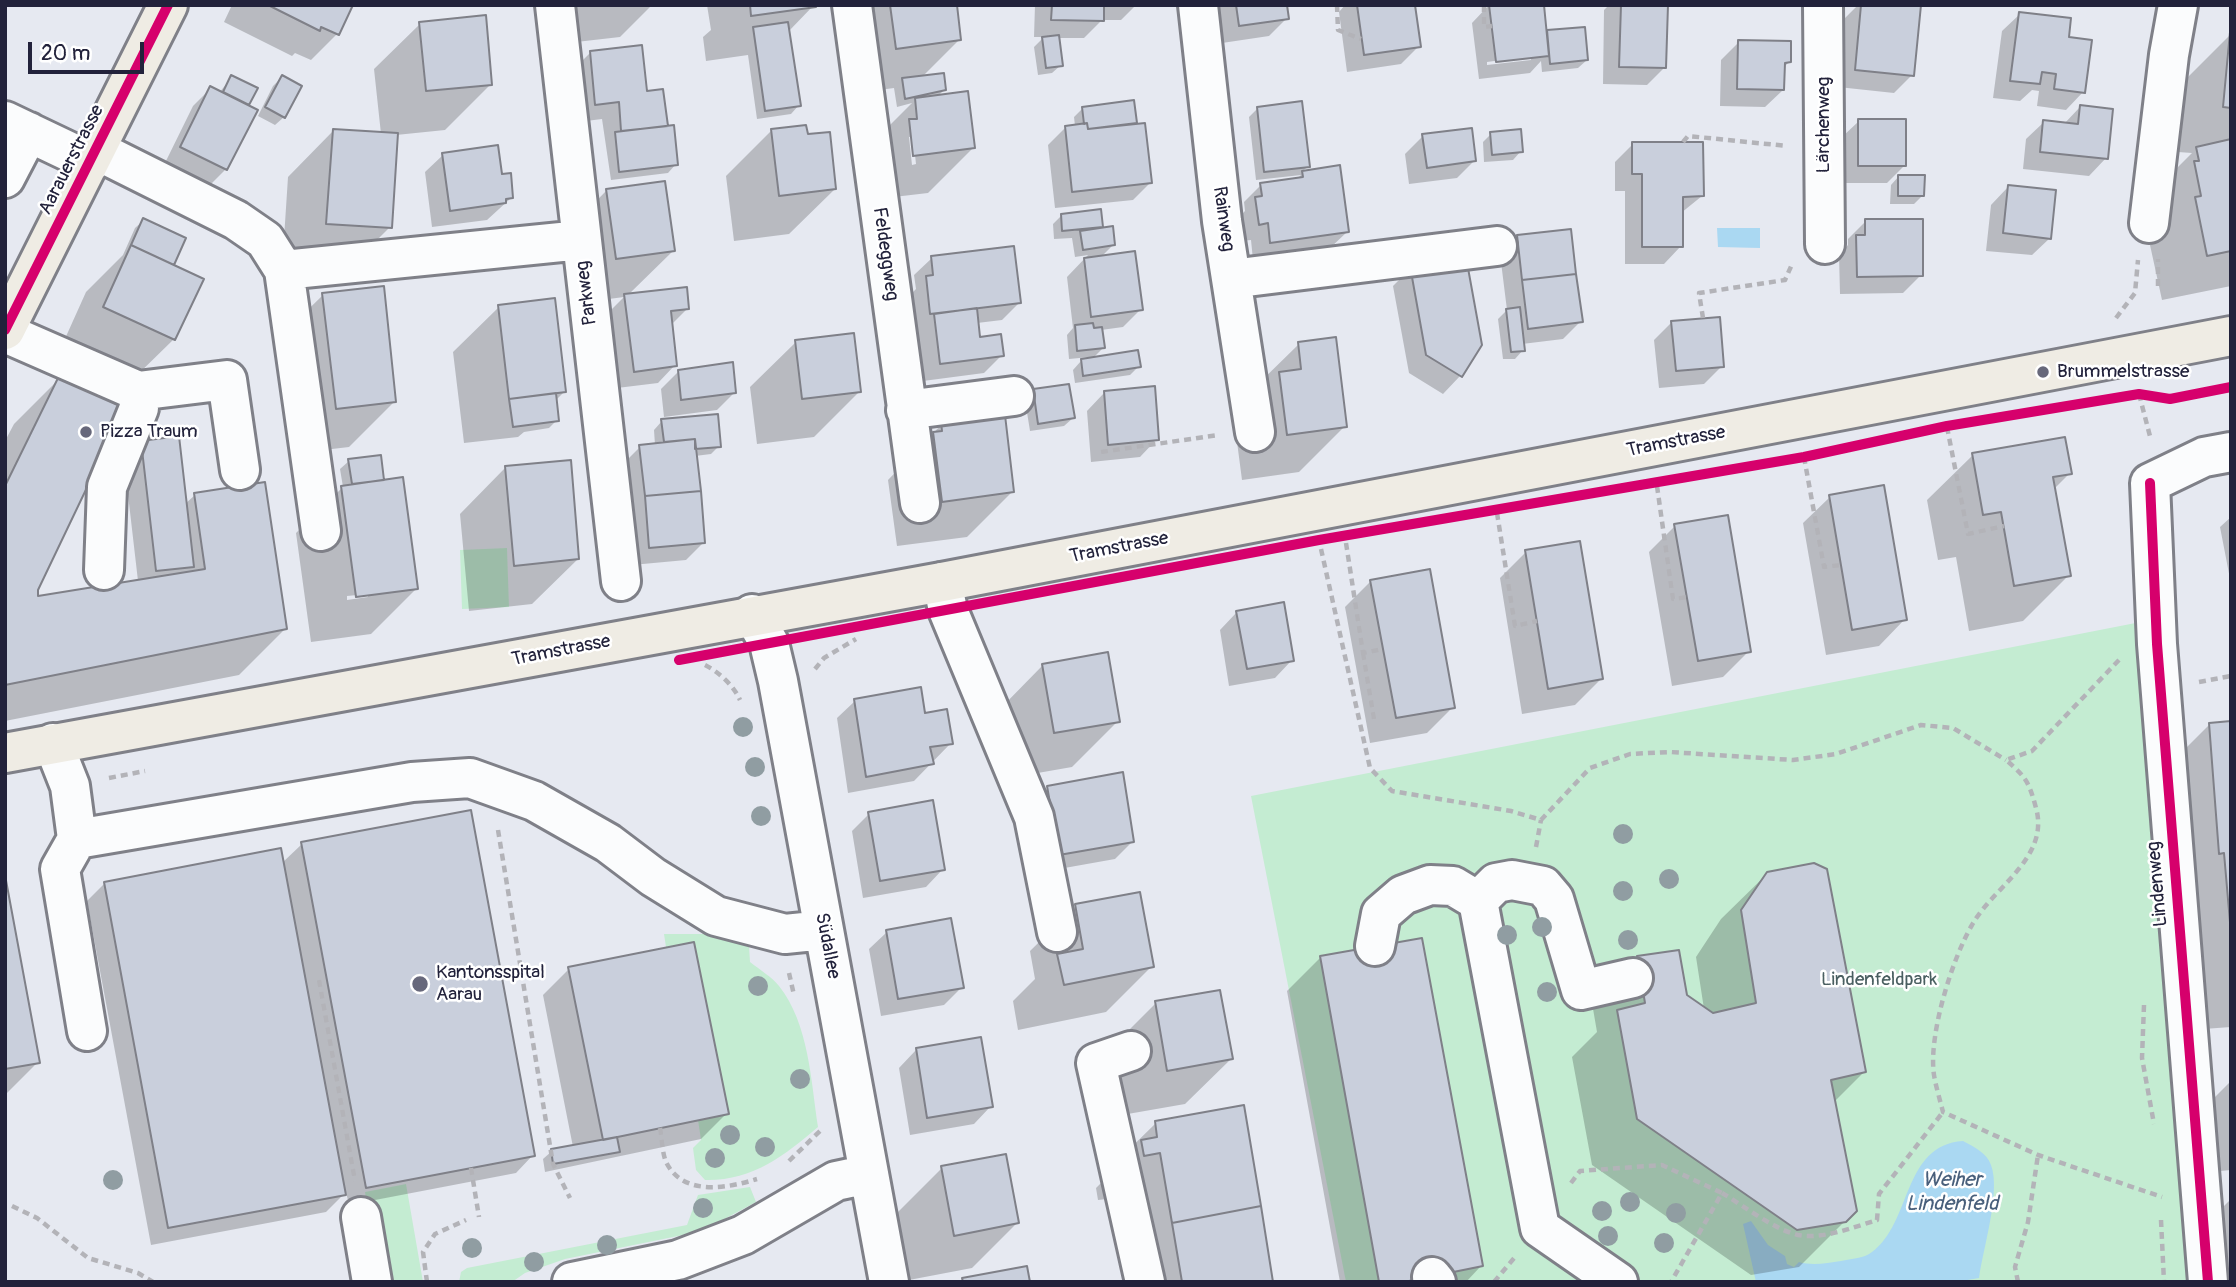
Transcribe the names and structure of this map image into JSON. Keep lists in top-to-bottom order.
{
  "streets": {
    "main road": ["Aarauerstrasse", "Tramstrasse"],
    "street": [
      "Lärchenweg",
      "Rainweg",
      "Feldeggweg",
      "Parkweg",
      "Lindenweg",
      "Südallee"
    ]
  },
  "crossings": [
    ["Tramstrasse", "Südallee"]
  ],
  "water": ["Weiher Lindenfeld"],
  "parks": ["Lindenfeldpark"],
  "places": ["Brummelstrasse", "Pizza Traum", "Kantonsspital Aarau"],
  "scale_bar": "20 m"
}
